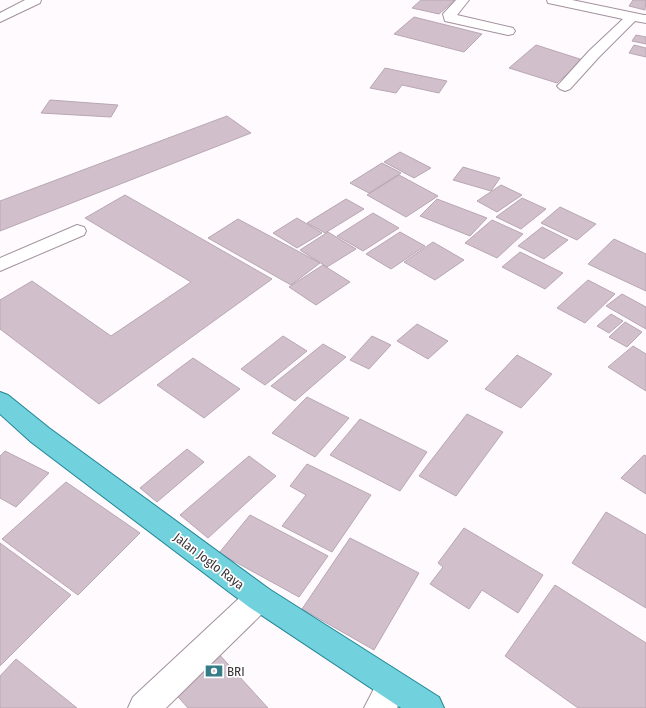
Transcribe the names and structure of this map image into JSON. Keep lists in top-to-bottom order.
{
  "streets": {
    "main road": ["Jalan Joglo Raya"]
  },
  "places": {
    "bank": ["BRI"]
  }
}
